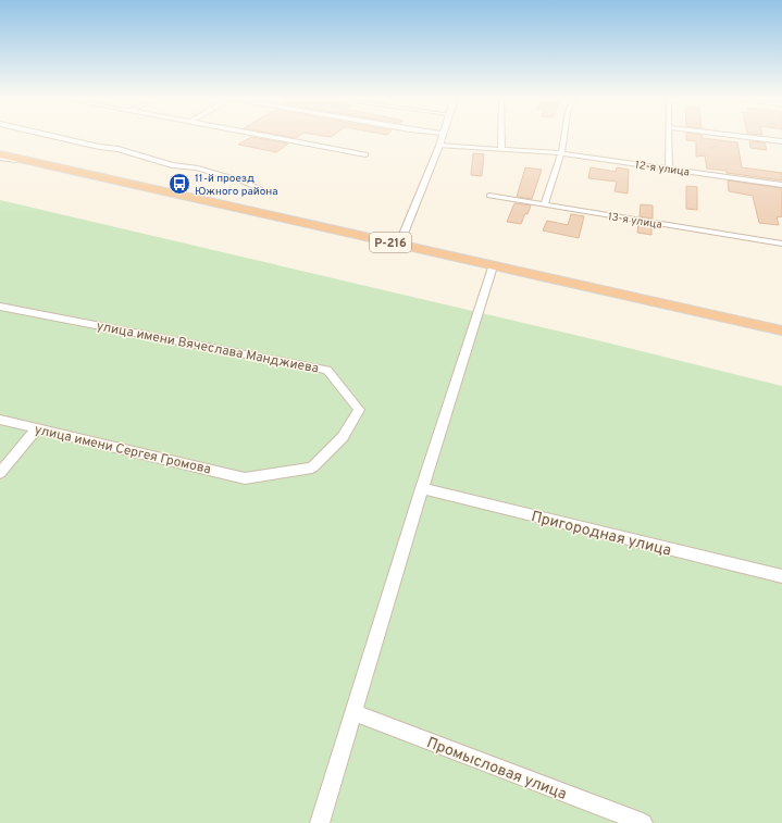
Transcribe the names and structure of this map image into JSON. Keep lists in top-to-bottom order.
{
  "streets": {
    "highway": ["Р-216"],
    "street": [
      "12-я улица",
      "13-я улица",
      "улица имени Вячеслава Манджиева",
      "улица имени Сергея Громова",
      "Пригородная улица",
      "Промысловая улица"
    ]
  },
  "crossings": [
    ["улица имени Вячеслава Манджиева", "улица имени Сергея Громова"]
  ],
  "places": {
    "bus stop": ["11-й проезд Южного района"]
  }
}
